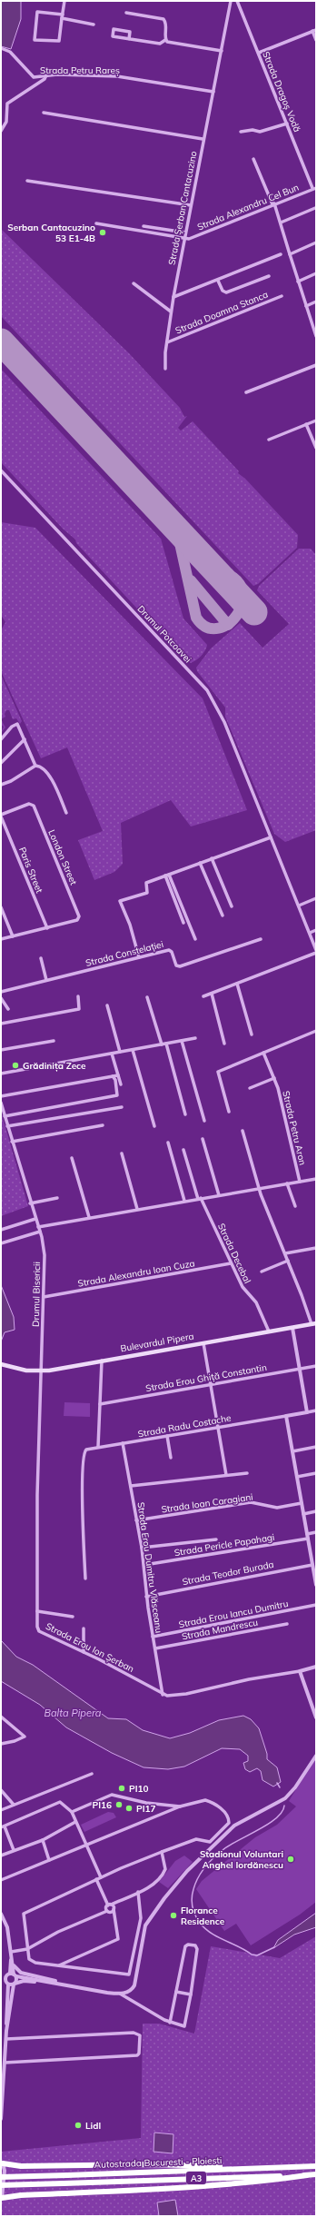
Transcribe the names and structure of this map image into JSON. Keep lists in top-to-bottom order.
{
  "streets": {
    "highway": ["Autostrada Bucuresti - Ploiesti", "A3"],
    "main road": ["Bulevardul Pipera"],
    "street": [
      "Strada Petru Rareș",
      "Strada Dragoș Vodă",
      "Strada Alexandru Cel Bun",
      "Strada Șerban Cantacuzino",
      "Strada Doamna Stanca",
      "Drumul Potcoavei",
      "London Street",
      "Paris Street",
      "Strada Constelației",
      "Strada Petru Aron",
      "Strada Decebal",
      "Strada Alexandru Ioan Cuza",
      "Drumul Bisericii",
      "Strada Erou Ghiță Constantin",
      "Strada Radu Costache",
      "Strada Ioan Caragiani",
      "Strada Pericle Papahagi",
      "Strada Erou Dumitru Vlăsceanu",
      "Strada Teodor Burada",
      "Strada Erou Iancu Dumitru",
      "Strada Mandrescu",
      "Strada Erou Ion Șerban"
    ]
  },
  "crossings": [
    ["Strada Petru Rareș", "Strada Șerban Cantacuzino"],
    ["Strada Dragoș Vodă", "Strada Alexandru Cel Bun"],
    ["Strada Alexandru Cel Bun", "Strada Șerban Cantacuzino"],
    ["Strada Șerban Cantacuzino", "Strada Doamna Stanca"],
    ["London Street", "Paris Street"],
    ["Strada Decebal", "Strada Alexandru Ioan Cuza"],
    ["Strada Decebal", "Bulevardul Pipera"],
    ["Strada Alexandru Ioan Cuza", "Drumul Bisericii"],
    ["Drumul Bisericii", "Bulevardul Pipera"],
    ["Drumul Bisericii", "Strada Erou Ion Șerban"],
    ["Bulevardul Pipera", "Strada Erou Ion Șerban"],
    ["Strada Radu Costache", "Strada Erou Dumitru Vlăsceanu"],
    ["Strada Ioan Caragiani", "Strada Erou Dumitru Vlăsceanu"],
    ["Strada Pericle Papahagi", "Strada Erou Dumitru Vlăsceanu"],
    ["Strada Erou Dumitru Vlăsceanu", "Strada Teodor Burada"],
    ["Strada Erou Dumitru Vlăsceanu", "Strada Erou Iancu Dumitru"],
    ["Strada Erou Dumitru Vlăsceanu", "Strada Mandrescu"],
    ["Strada Erou Dumitru Vlăsceanu", "Strada Erou Ion Șerban"]
  ],
  "water": ["Balta Pipera"],
  "places": [
    "Serban Cantacuzino 53 E1-4B",
    "Grădinița Zece",
    "PI10",
    "PI16",
    "PI17",
    "Stadionul Voluntari Anghel Iordănescu",
    "Florance Residence",
    "Lidl"
  ]
}
